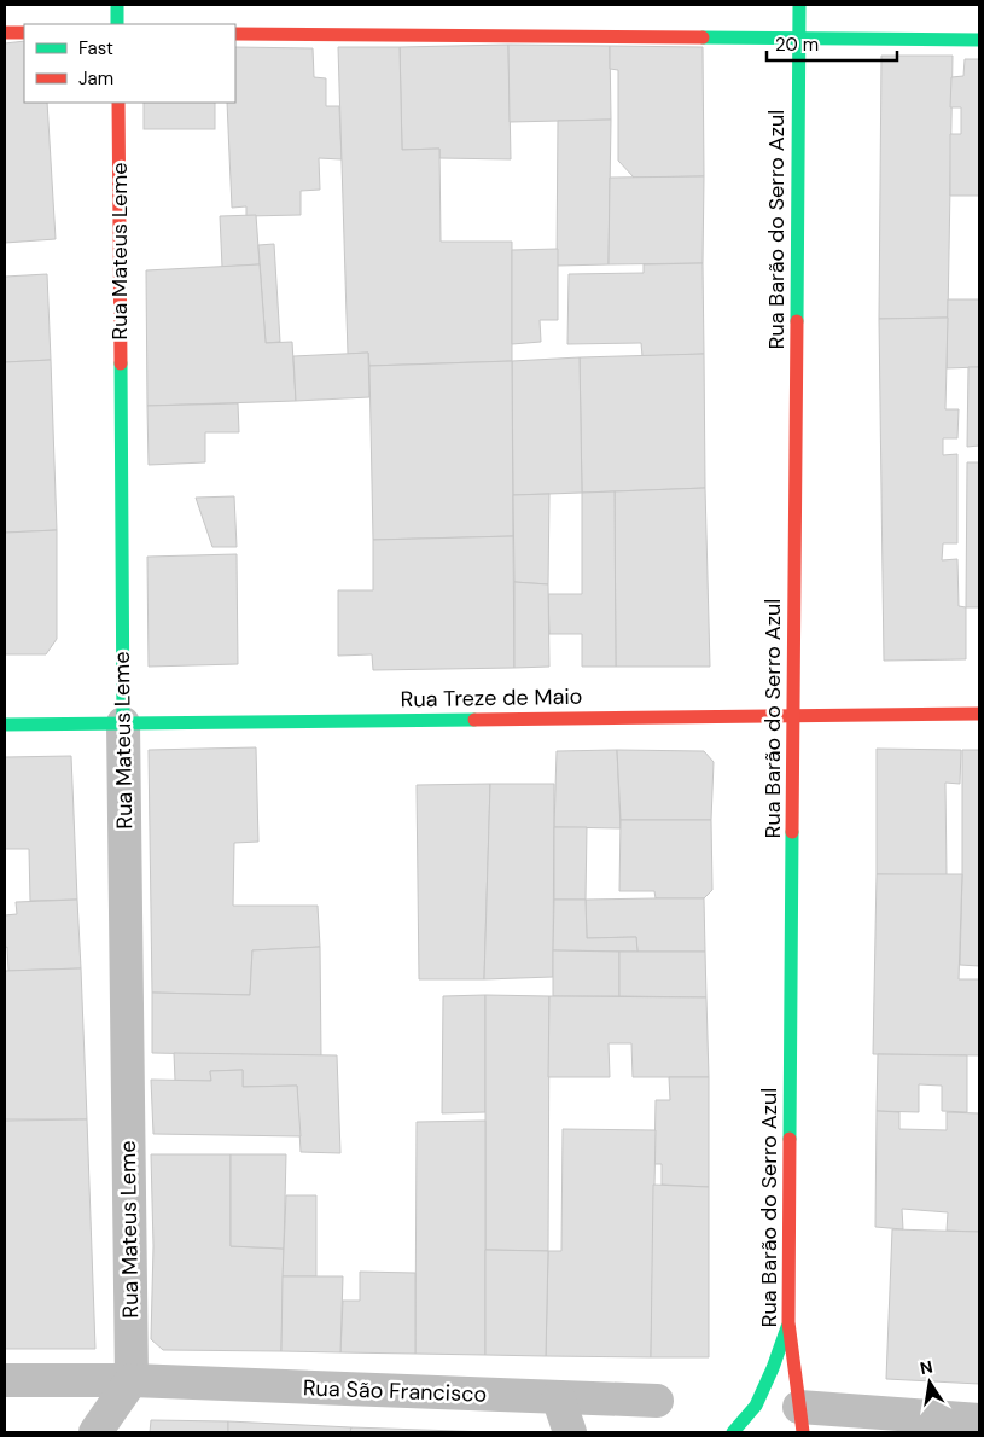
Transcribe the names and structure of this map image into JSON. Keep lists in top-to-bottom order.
{
  "streets": {
    "main road": ["Rua Barão do Serro Azul", "Rua Mateus Leme", "Rua Treze de Maio"],
    "street": ["Rua São Francisco"]
  },
  "crossings": [
    ["Rua Barão do Serro Azul", "Rua Treze de Maio"],
    ["Rua Mateus Leme", "Rua Treze de Maio"],
    ["Rua Mateus Leme", "Rua São Francisco"]
  ],
  "legend": ["Fast", "Jam"],
  "scale_bar": "20 m",
  "north": "top"
}
